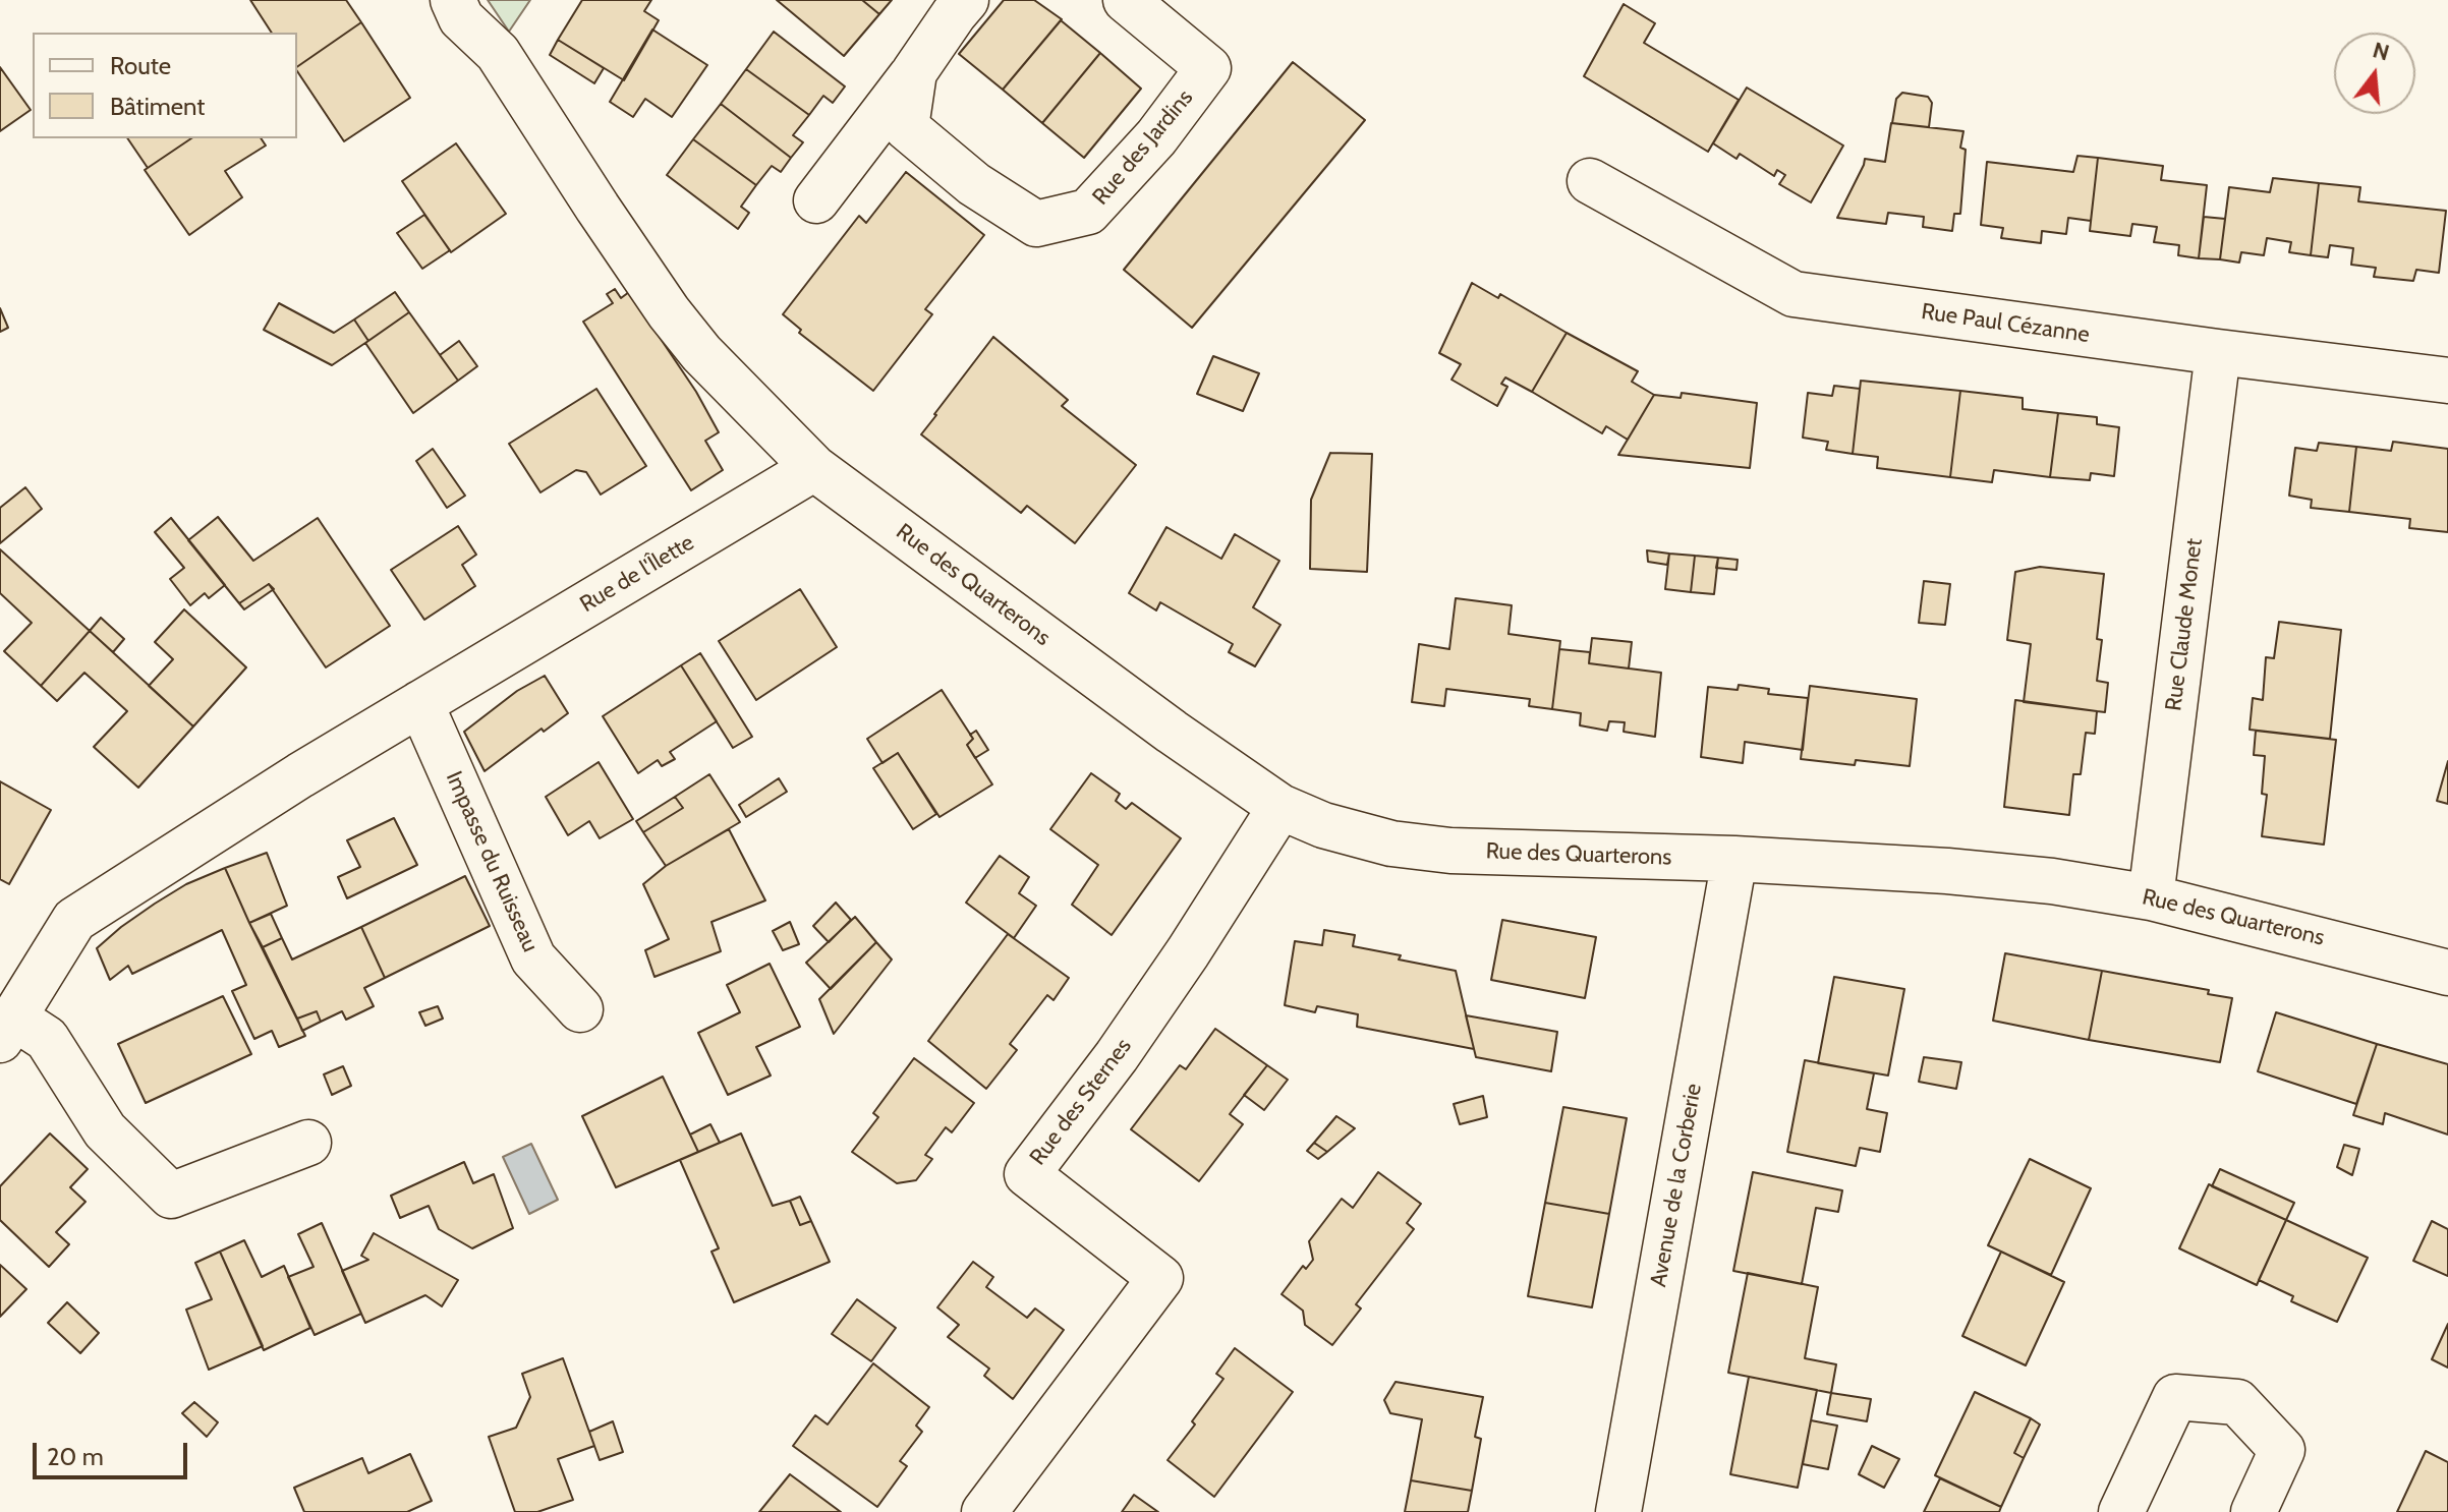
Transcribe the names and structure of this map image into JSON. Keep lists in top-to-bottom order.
{
  "streets": {
    "street": [
      "Rue des Jardins",
      "Rue Paul Cézanne",
      "Rue de l'Îlette",
      "Rue des Quarterons",
      "Rue Claude Monet",
      "Impasse du Ruisseau",
      "Rue des Sternes",
      "Avenue de la Corberie"
    ]
  },
  "crossings": [
    ["Rue Paul Cézanne", "Rue Claude Monet"],
    ["Rue de l'Îlette", "Rue des Quarterons"],
    ["Rue de l'Îlette", "Impasse du Ruisseau"],
    ["Rue des Quarterons", "Rue Claude Monet"],
    ["Rue des Quarterons", "Rue des Sternes"],
    ["Rue des Quarterons", "Avenue de la Corberie"]
  ],
  "legend": ["Route", "Bâtiment"],
  "scale_bar": "20 m",
  "north": "top"
}
